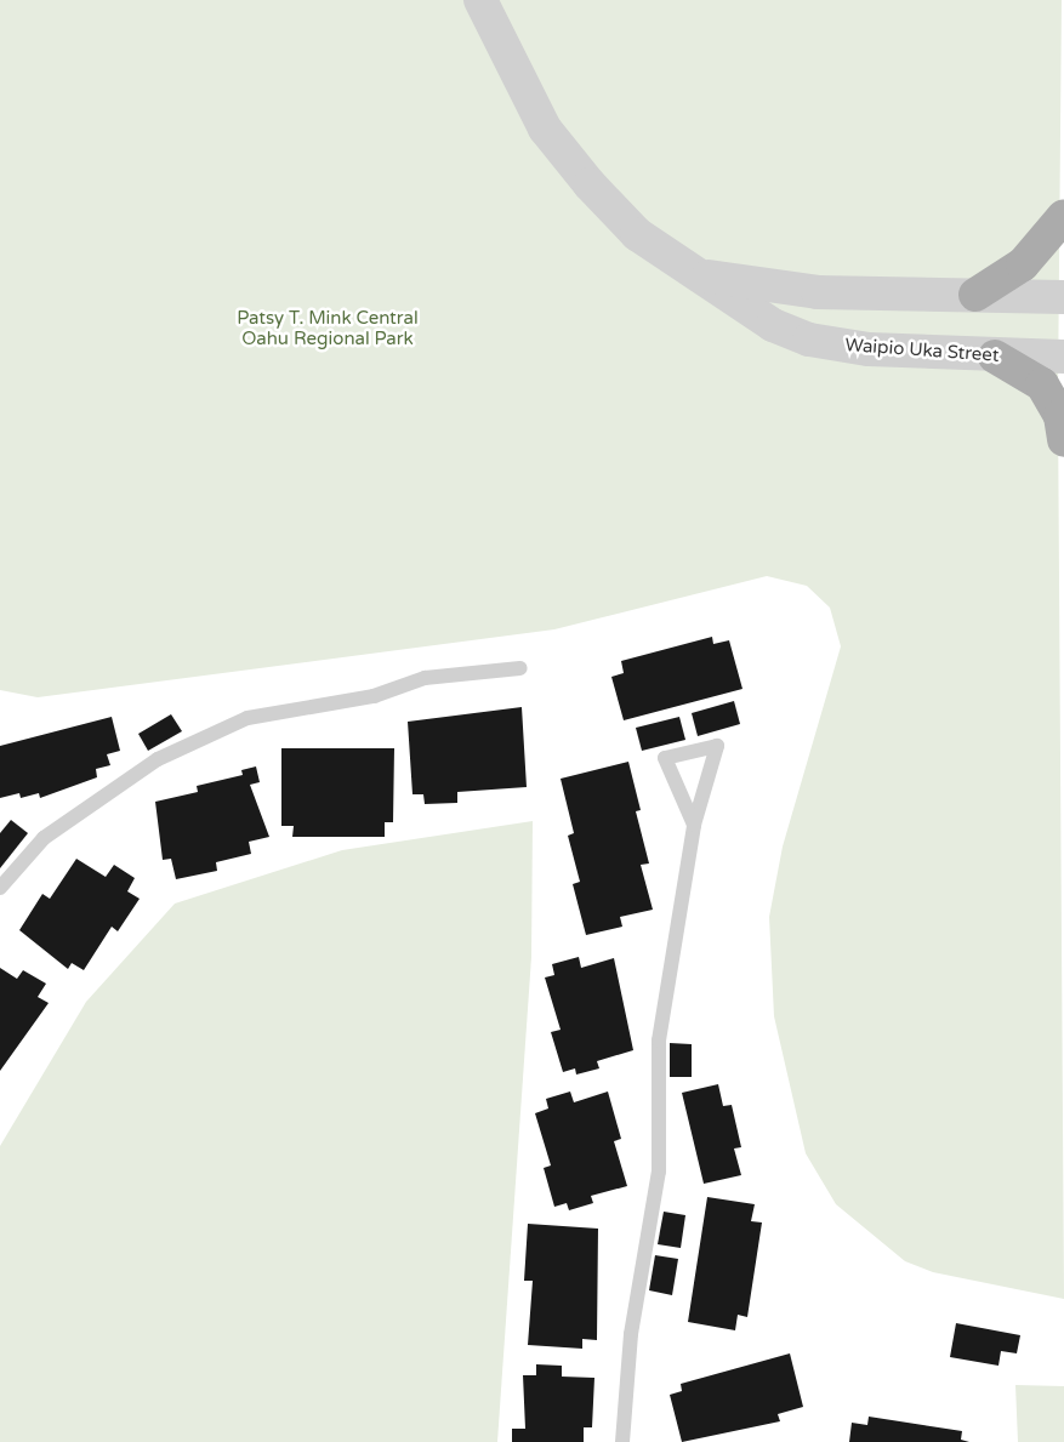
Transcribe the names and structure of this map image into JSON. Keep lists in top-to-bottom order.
{
  "streets": {
    "street": ["Waipio Uka Street"]
  },
  "parks": ["Patsy T. Mink Central Oahu Regional Park"]
}
